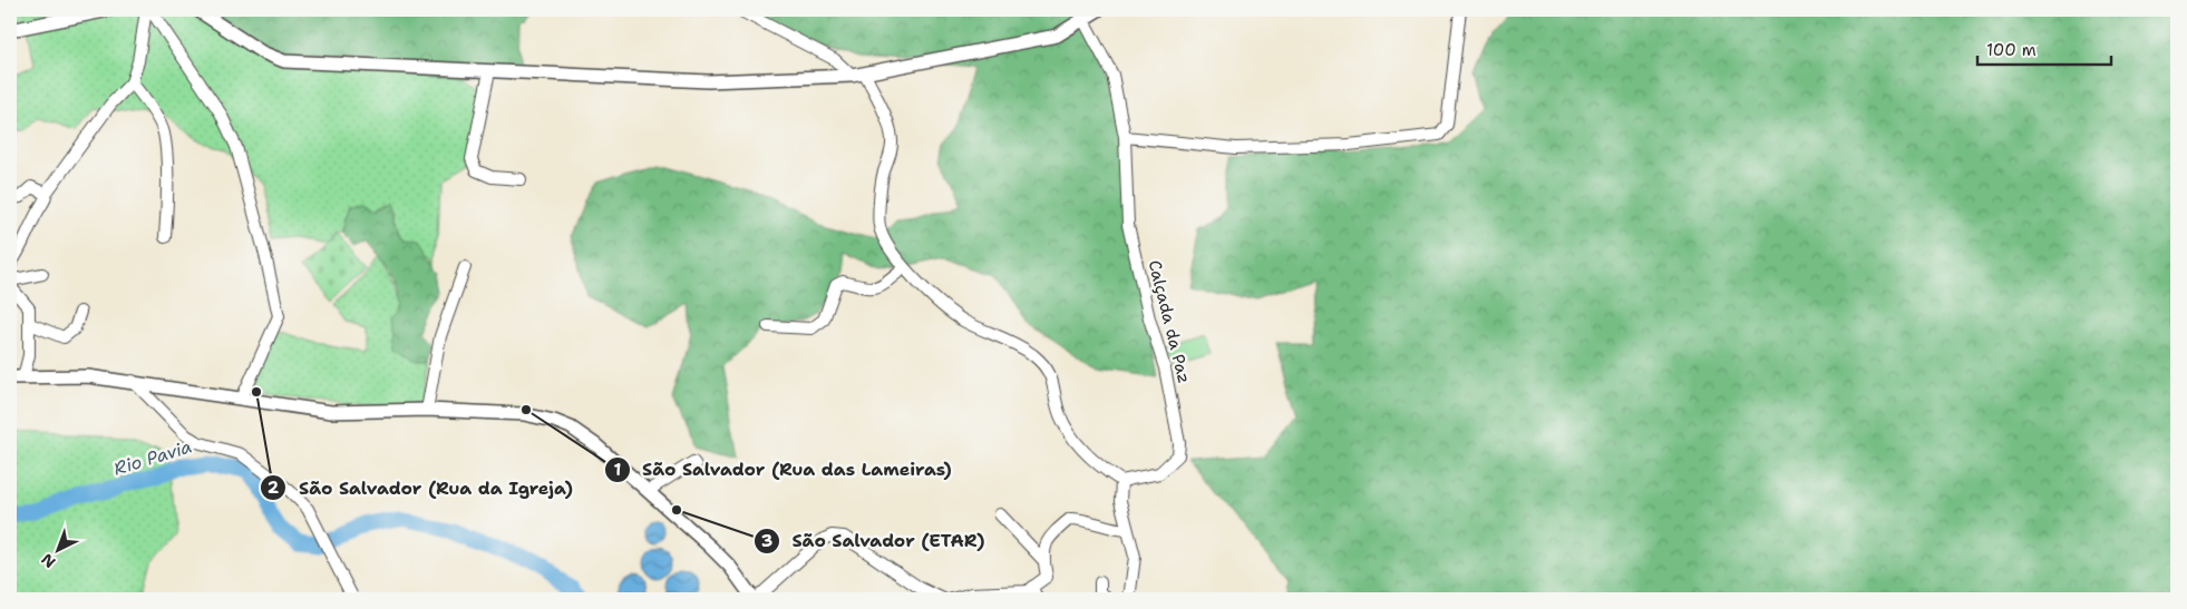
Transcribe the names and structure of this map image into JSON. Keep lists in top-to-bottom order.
{
  "streets": {
    "street": ["Calçada da Paz"]
  },
  "water": ["Rio Pavia"],
  "places": ["São Salvador (Rua da Igreja)", "São Salvador (Rua das Lameiras)", "São Salvador (ETAR)"],
  "scale_bar": "100 m",
  "north": "bottom left"
}
